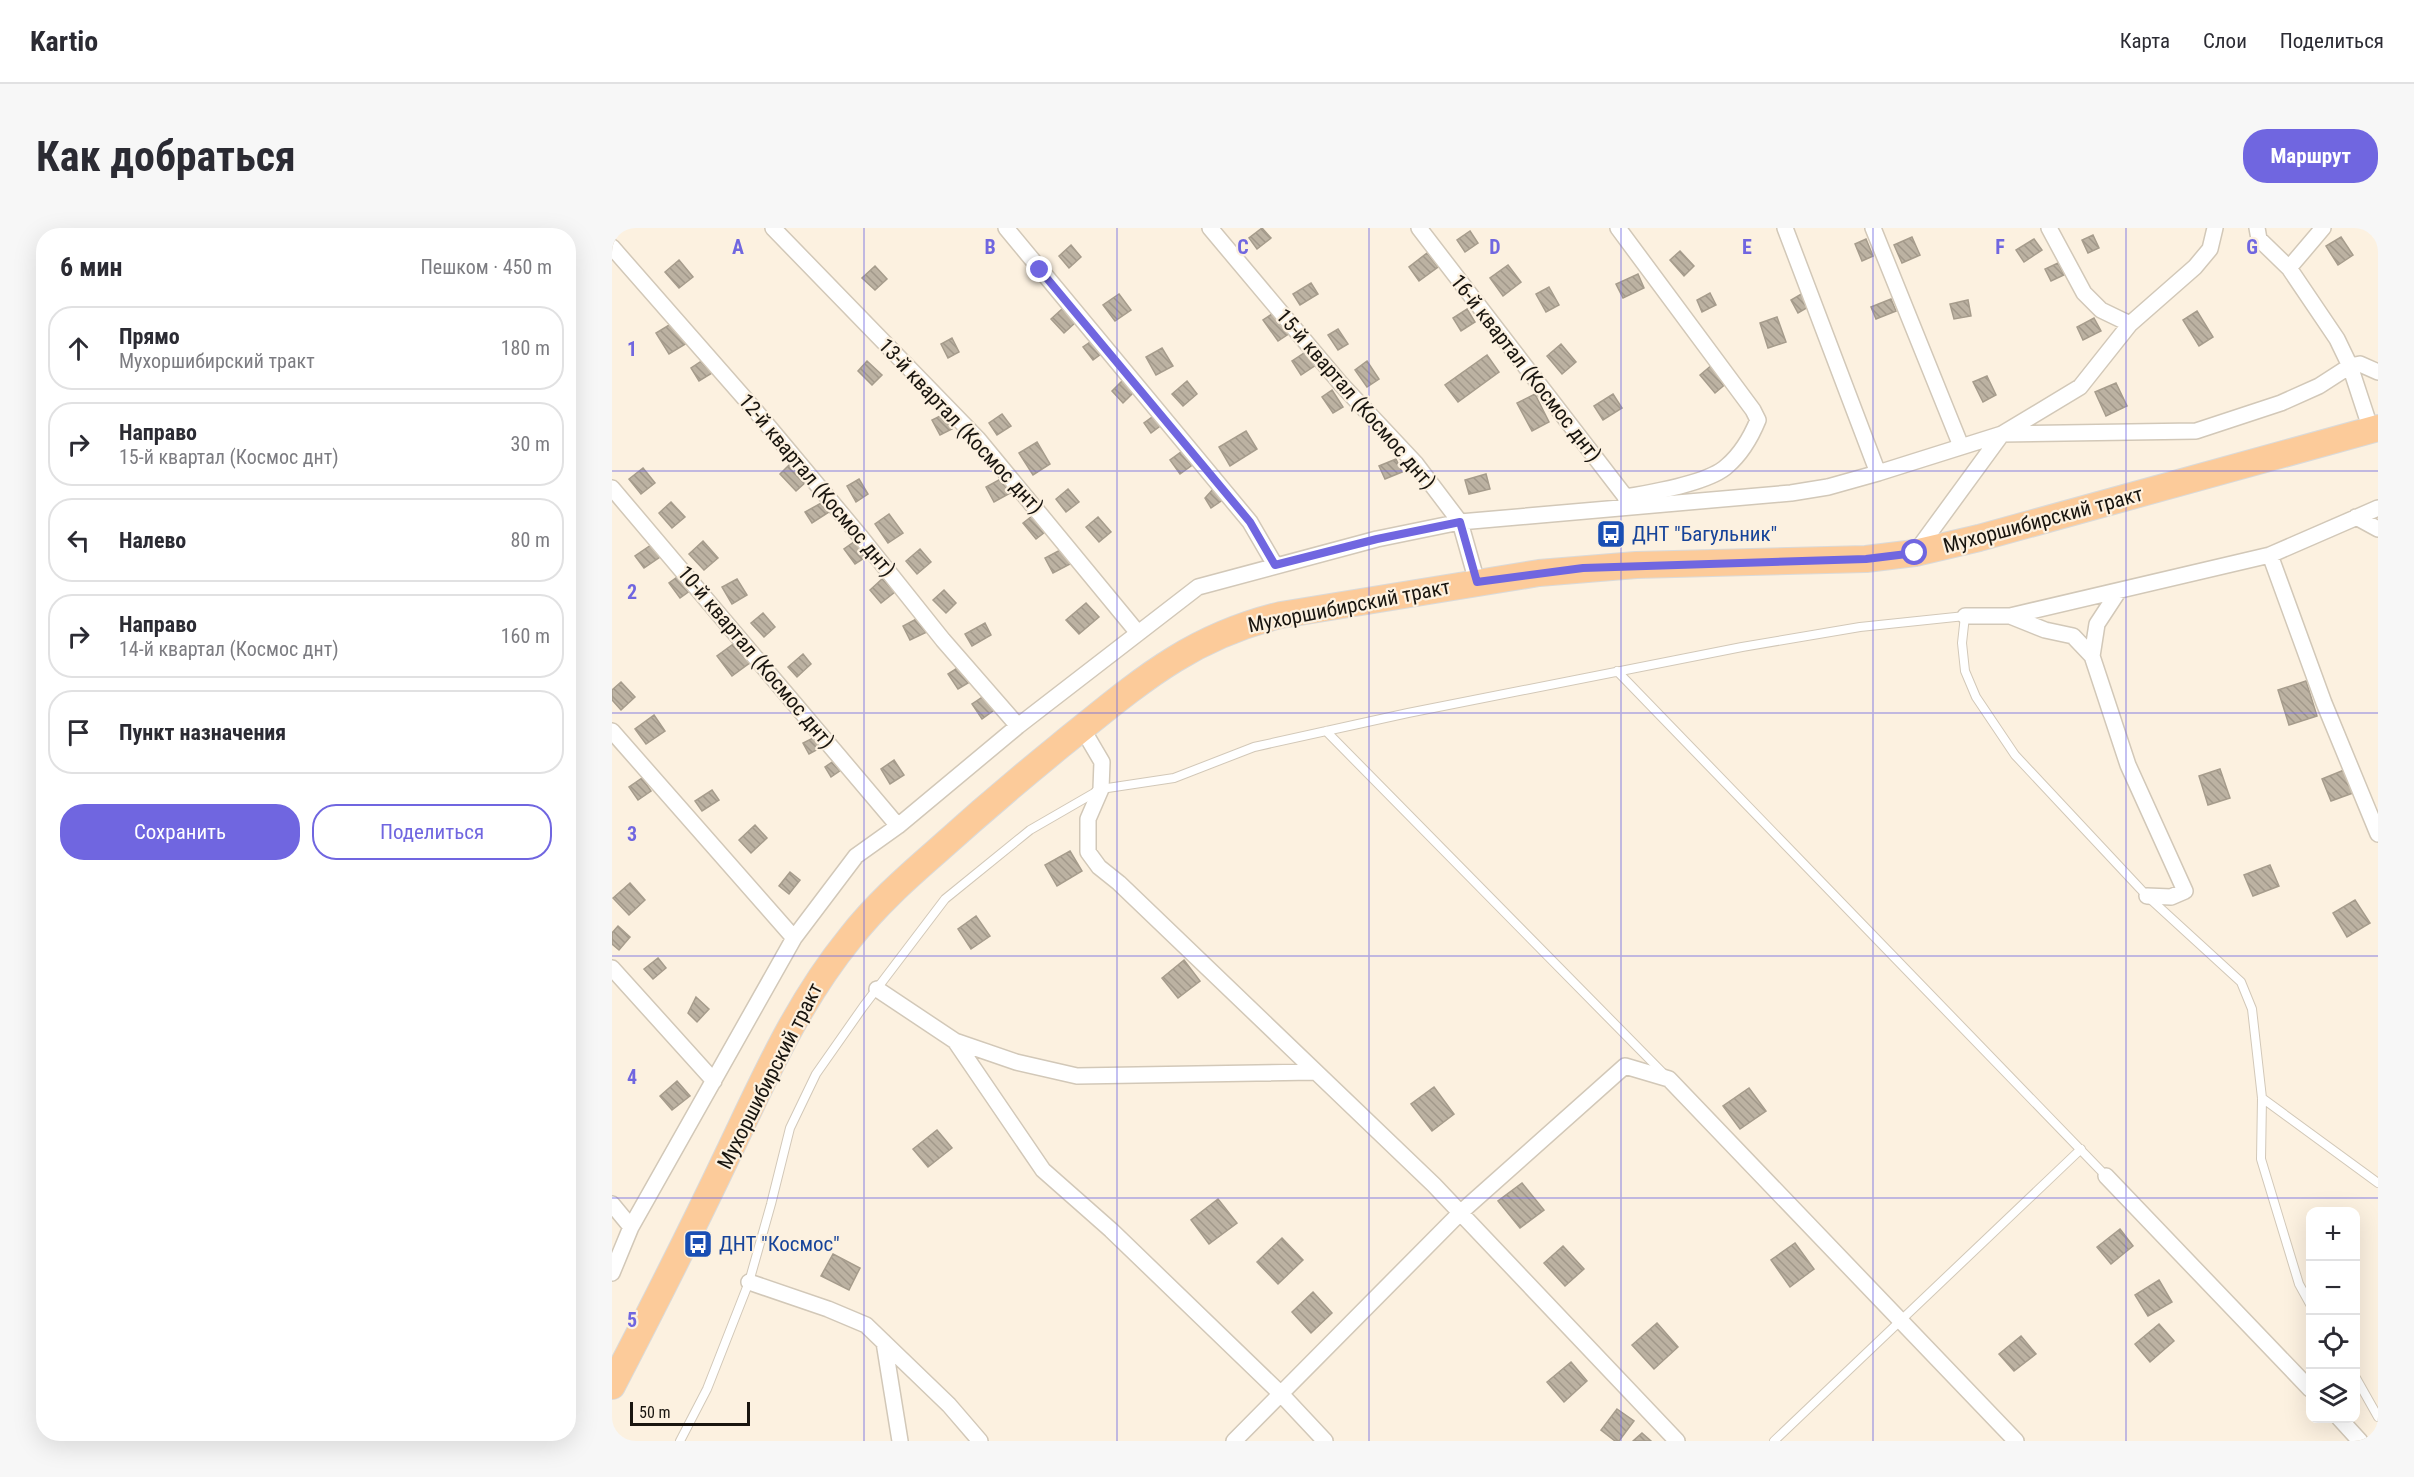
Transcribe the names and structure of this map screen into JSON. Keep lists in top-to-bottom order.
{
  "streets": {
    "main road": ["Мухоршибирский тракт"],
    "street": [
      "16-й квартал (Космос днт)",
      "15-й квартал (Космос днт)",
      "13-й квартал (Космос днт)",
      "12-й квартал (Космос днт)",
      "10-й квартал (Космос днт)"
    ]
  },
  "crossings": [
    ["15-й квартал (Космос днт)", "Мухоршибирский тракт"]
  ],
  "places": {
    "bus stop": ["ДНТ \"Багульник\"", "ДНТ \"Космос\""]
  },
  "scale_bar": "50 m",
  "page": {
    "header": "Kartio",
    "nav": ["Карта", "Слои", "Поделиться"],
    "buttons": [
      "Маршрут",
      ["Сохранить", "Поделиться"]
    ],
    "title": "Как добраться",
    "heading": ["6 мин", "Пешком · 450 m"],
    "list": [
      ["Прямо", "Мухоршибирский тракт", "180 m"],
      ["Направо", "15-й квартал (Космос днт)", "30 m"],
      ["Налево", "80 m"],
      ["Направо", "14-й квартал (Космос днт)", "160 m"],
      "Пункт назначения"
    ],
    "map_buttons": ["+", "−"],
    "scale": "50 m"
  },
  "grid": {
    "columns": [
      "A",
      "B",
      "C",
      "D",
      "E",
      "F",
      "G"
    ],
    "rows": [
      "1",
      "2",
      "3",
      "4",
      "5"
    ]
  }
}
